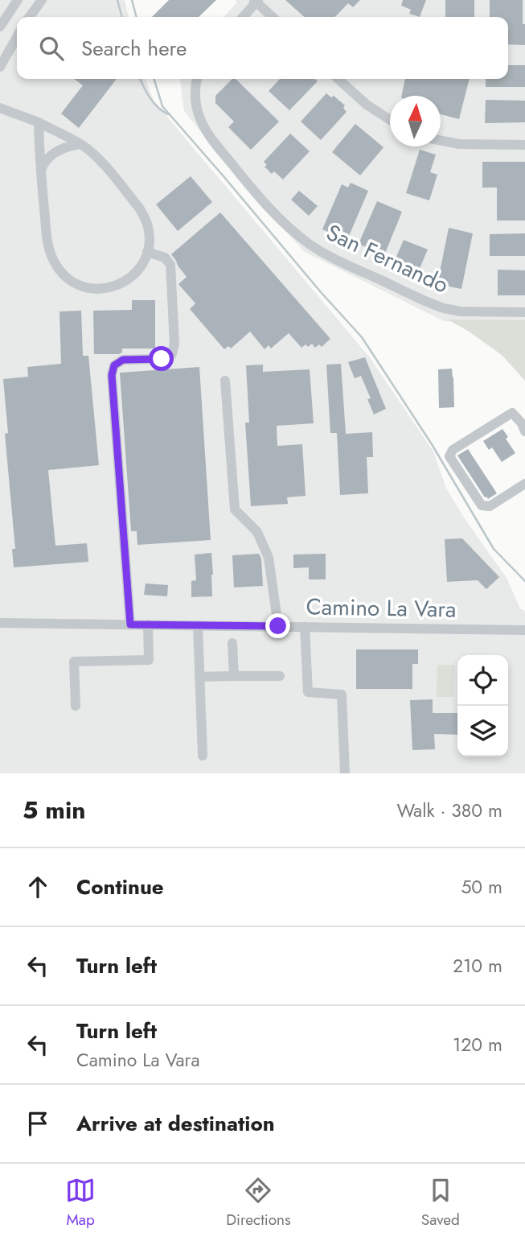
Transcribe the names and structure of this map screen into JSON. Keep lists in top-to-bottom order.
{
  "streets": {
    "street": ["San Fernando", "Camino La Vara"]
  },
  "north": "top",
  "page": {
    "search": "Search here",
    "heading": ["5 min", "Walk · 380 m"],
    "list": [
      ["Continue", "50 m"],
      ["Turn left", "210 m"],
      ["Turn left", "Camino La Vara", "120 m"],
      "Arrive at destination"
    ],
    "nav": ["Map", "Directions", "Saved"]
  }
}
